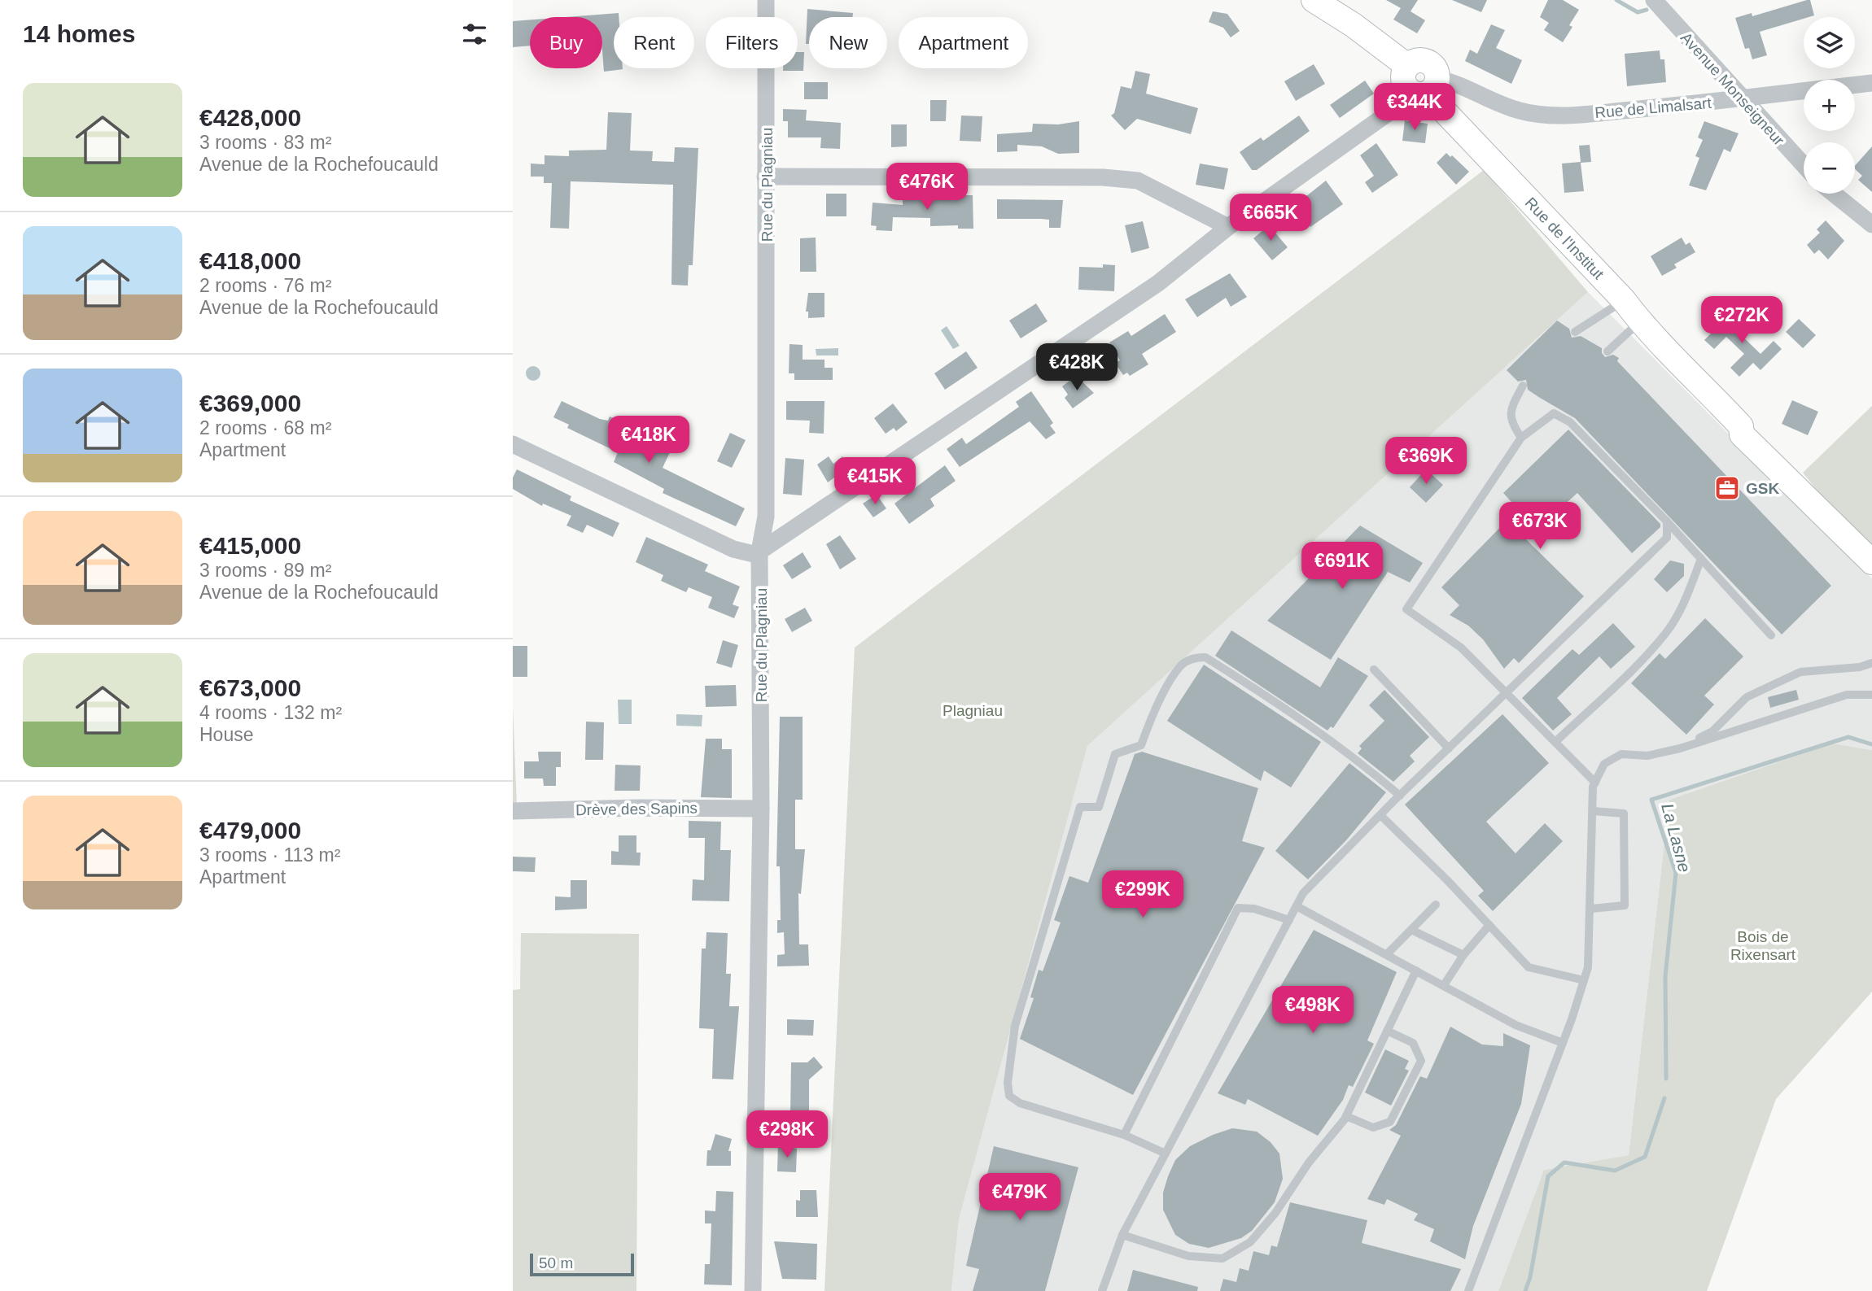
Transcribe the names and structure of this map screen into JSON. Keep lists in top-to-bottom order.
{
  "streets": {
    "street": [
      "Avenue Monseigneur",
      "Rue de Limalsart",
      "Rue du Plagniau",
      "Rue de l'Institut",
      "Drève des Sapins"
    ]
  },
  "crossings": [
    ["Avenue Monseigneur", "Rue de Limalsart"],
    ["Rue de Limalsart", "Rue de l'Institut"],
    ["Rue du Plagniau", "Drève des Sapins"]
  ],
  "water": ["La Lasne"],
  "parks": ["Plagniau", "Bois de Rixensart"],
  "places": {
    "office": ["GSK"]
  },
  "scale_bar": "50 m",
  "page": {
    "heading": "14 homes",
    "map_buttons": ["+", "−"],
    "chip": [
      "Buy",
      "Rent",
      "Filters",
      "New",
      "Apartment"
    ],
    "list": [
      {
        "name": "€428,000",
        "note": "3 rooms · 83 m² · Avenue de la Rochefoucauld"
      },
      {
        "name": "€418,000",
        "note": "2 rooms · 76 m² · Avenue de la Rochefoucauld"
      },
      {
        "name": "€369,000",
        "note": "2 rooms · 68 m² · Apartment"
      },
      {
        "name": "€415,000",
        "note": "3 rooms · 89 m² · Avenue de la Rochefoucauld"
      },
      {
        "name": "€673,000",
        "note": "4 rooms · 132 m² · House"
      },
      {
        "name": "€479,000",
        "note": "3 rooms · 113 m² · Apartment"
      }
    ],
    "price": [
      "€344K",
      "€476K",
      "€665K",
      "€272K",
      "€428K",
      "€418K",
      "€369K",
      "€415K",
      "€673K",
      "€691K",
      "€299K",
      "€498K",
      "€298K",
      "€479K"
    ],
    "scale": "50 m"
  }
}
